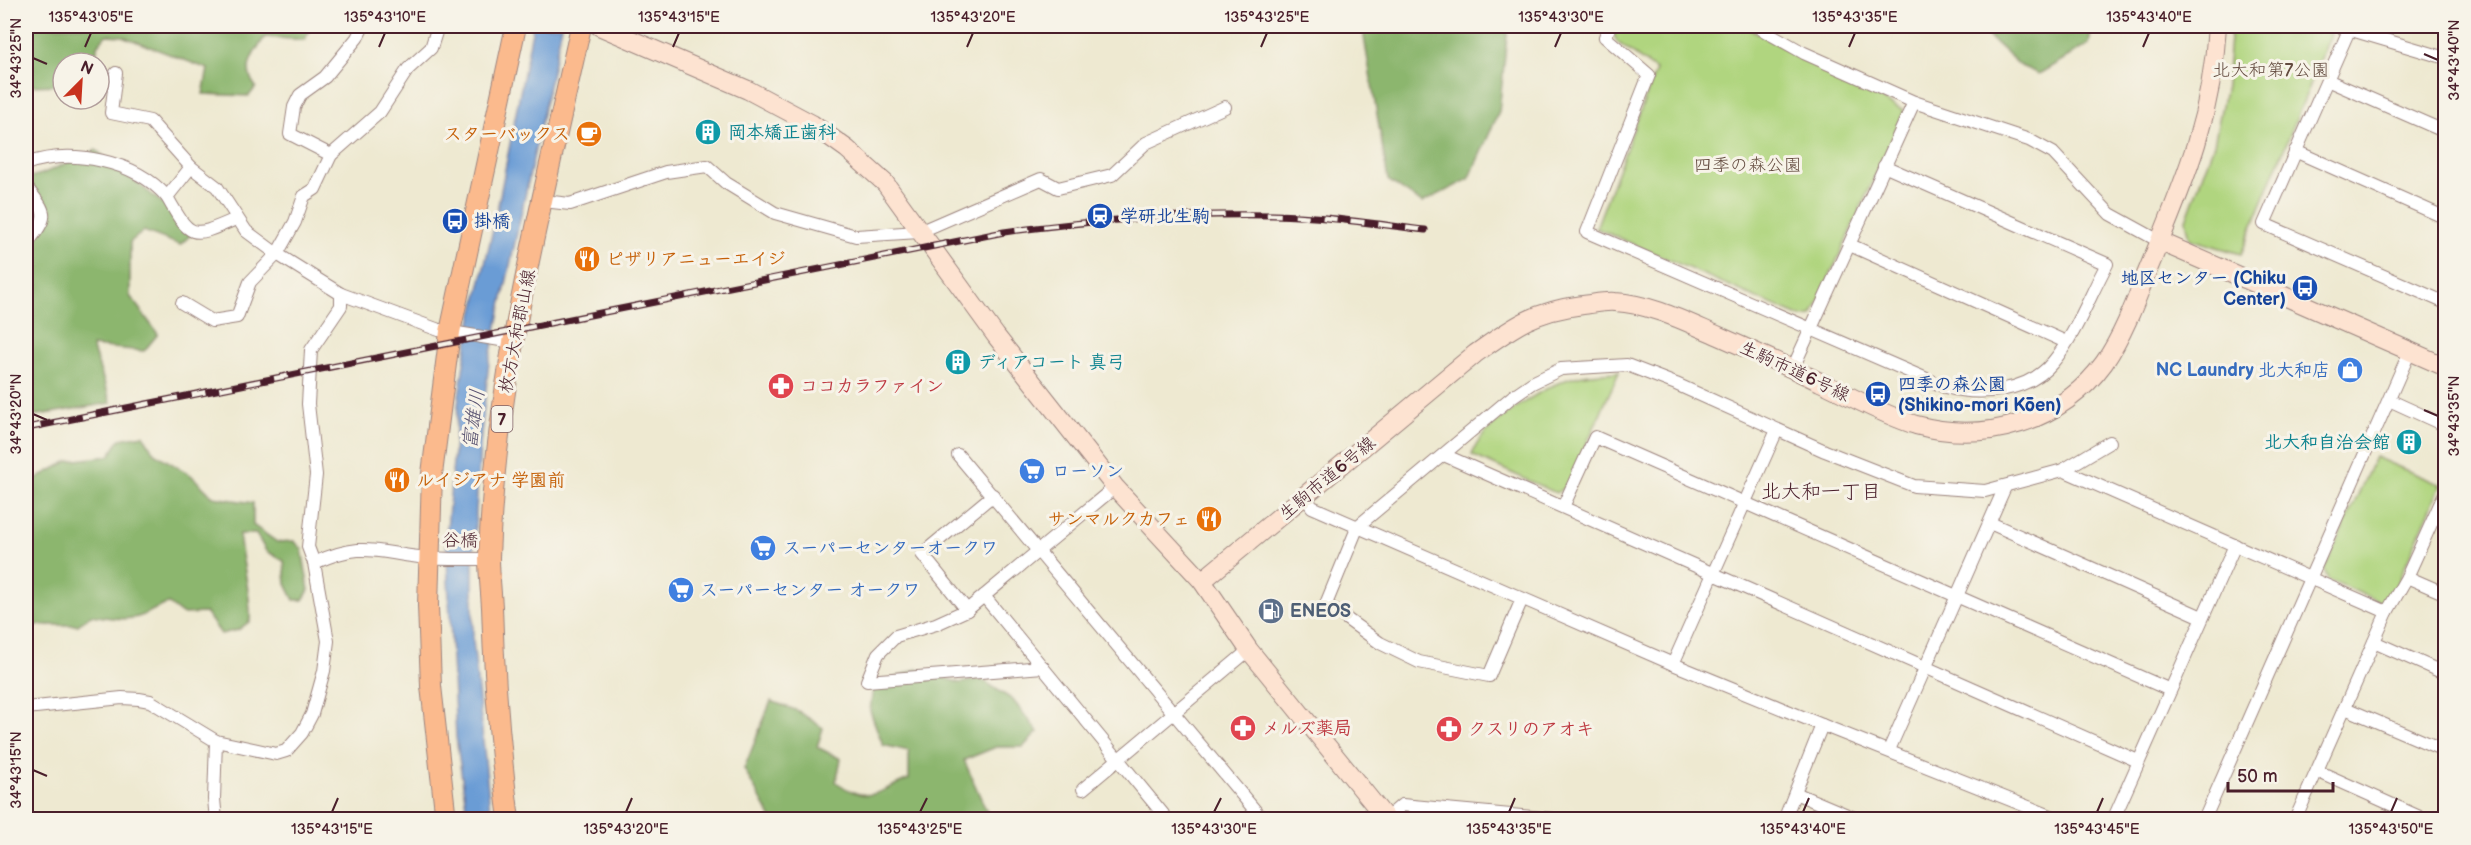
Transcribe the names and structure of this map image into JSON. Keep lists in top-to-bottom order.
{
  "streets": {
    "main road": ["枚方大和郡山線", "7"],
    "street": ["生駒市道6号線", "谷橋"]
  },
  "crossings": [
    ["枚方大和郡山線", "谷橋"]
  ],
  "districts": ["北大和一丁目"],
  "water": ["富雄川"],
  "parks": ["北大和第7公園", "四季の森公園"],
  "places": {
    "building": ["岡本矯正歯科", "ディアコート 真弓", "北大和自治会館"],
    "cafe": ["スターバックス"],
    "station": ["学研北生駒"],
    "bus stop": ["掛橋", "地区センター (Chiku Center)", "四季の森公園 (Shikino-mori Kōen)"],
    "restaurant": ["ピザリアニューエイジ", "ルイジアナ 学園前", "サンマルクカフェ"],
    "shop": ["NC Laundry 北大和店"],
    "pharmacy": ["ココカラファイン", "メルズ薬局", "クスリのアオキ"],
    "supermarket": ["ローソン", "スーパーセンターオークワ", "スーパーセンター オークワ"],
    "fuel station": ["ENEOS"]
  },
  "scale_bar": "50 m",
  "north": "top right",
  "coordinates": [
    "135°43'05\"E",
    "135°43'10\"E",
    "135°43'15\"E",
    "135°43'20\"E",
    "135°43'25\"E",
    "135°43'30\"E",
    "135°43'35\"E",
    "135°43'40\"E",
    "34°43'25\"N",
    "34°43'40\"N",
    "34°43'20\"N",
    "34°43'35\"N",
    "34°43'15\"N",
    "135°43'45\"E",
    "135°43'50\"E"
  ]
}
